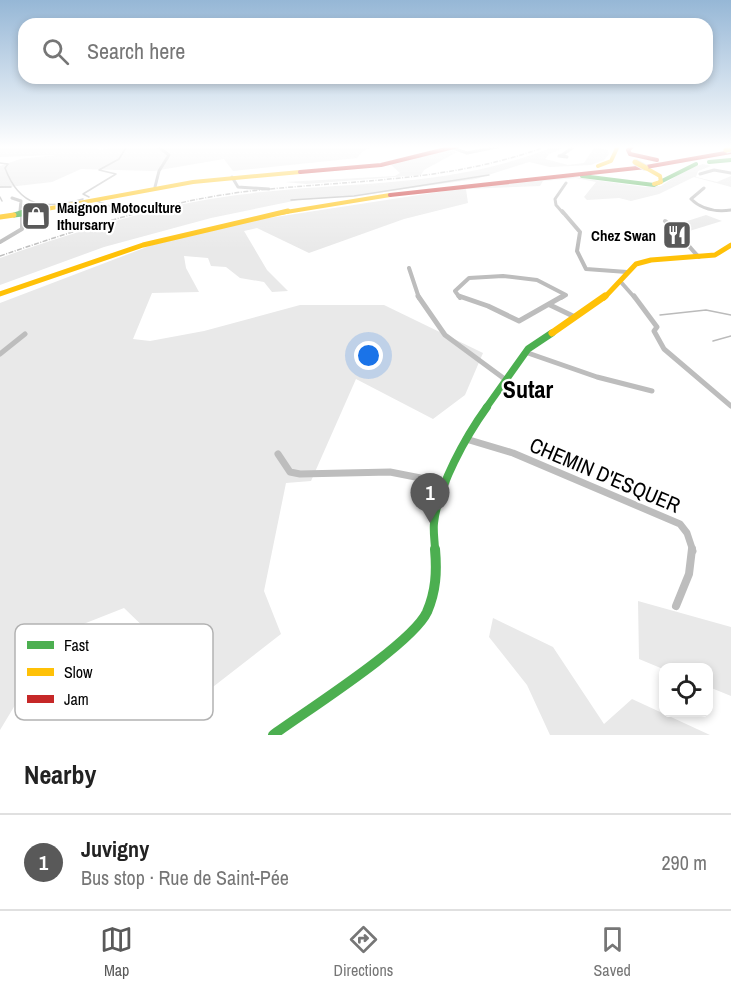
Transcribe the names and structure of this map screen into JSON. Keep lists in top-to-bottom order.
{
  "streets": {
    "street": ["CHEMIN D'ESQUER"]
  },
  "districts": ["Sutar"],
  "places": {
    "shop": ["Maignon Motoculture Ithursarry"],
    "restaurant": ["Chez Swan"]
  },
  "legend": ["Fast", "Slow", "Jam"],
  "page": {
    "search": "Search here",
    "pins": "1",
    "heading": "Nearby",
    "list": [
      {
        "mark": "1",
        "name": "Juvigny",
        "note": "Bus stop · Rue de Saint-Pée",
        "value": "290 m"
      }
    ],
    "nav": ["Map", "Directions", "Saved"]
  }
}
